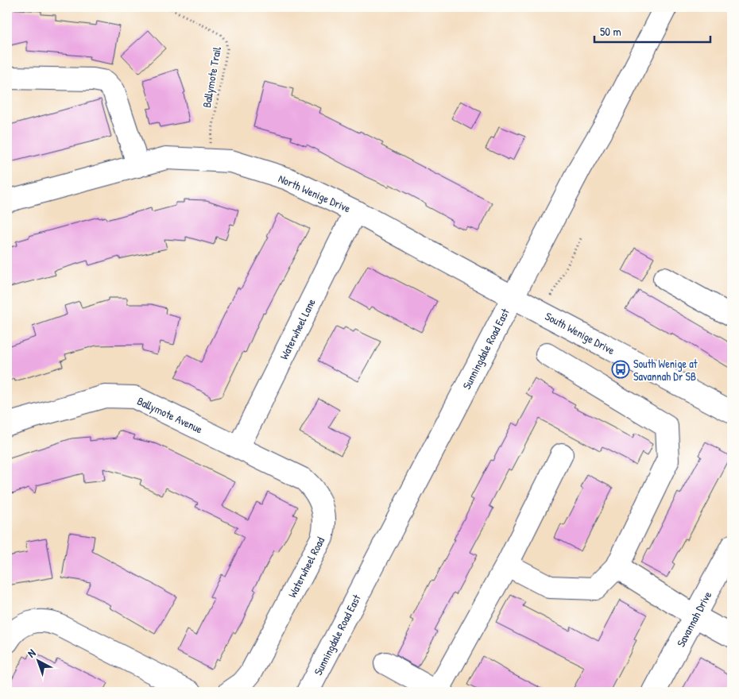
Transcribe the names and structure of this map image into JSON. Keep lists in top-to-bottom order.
{
  "streets": {
    "street": [
      "North Wenige Drive",
      "Waterwheel Lane",
      "South Wenige Drive",
      "Sunningdale Road East",
      "Ballymote Avenue",
      "Waterwheel Road",
      "Savannah Drive"
    ],
    "path": ["Ballymote Trail"]
  },
  "crossings": [
    ["Ballymote Trail", "North Wenige Drive"],
    ["North Wenige Drive", "Waterwheel Lane"],
    ["North Wenige Drive", "South Wenige Drive"],
    ["North Wenige Drive", "Sunningdale Road East"],
    ["Waterwheel Lane", "Ballymote Avenue"],
    ["Waterwheel Lane", "Waterwheel Road"],
    ["South Wenige Drive", "Sunningdale Road East"],
    ["Ballymote Avenue", "Waterwheel Road"]
  ],
  "places": {
    "bus stop": ["South Wenige at Savannah Dr SB"]
  },
  "scale_bar": "50 m",
  "north": "top left"
}
